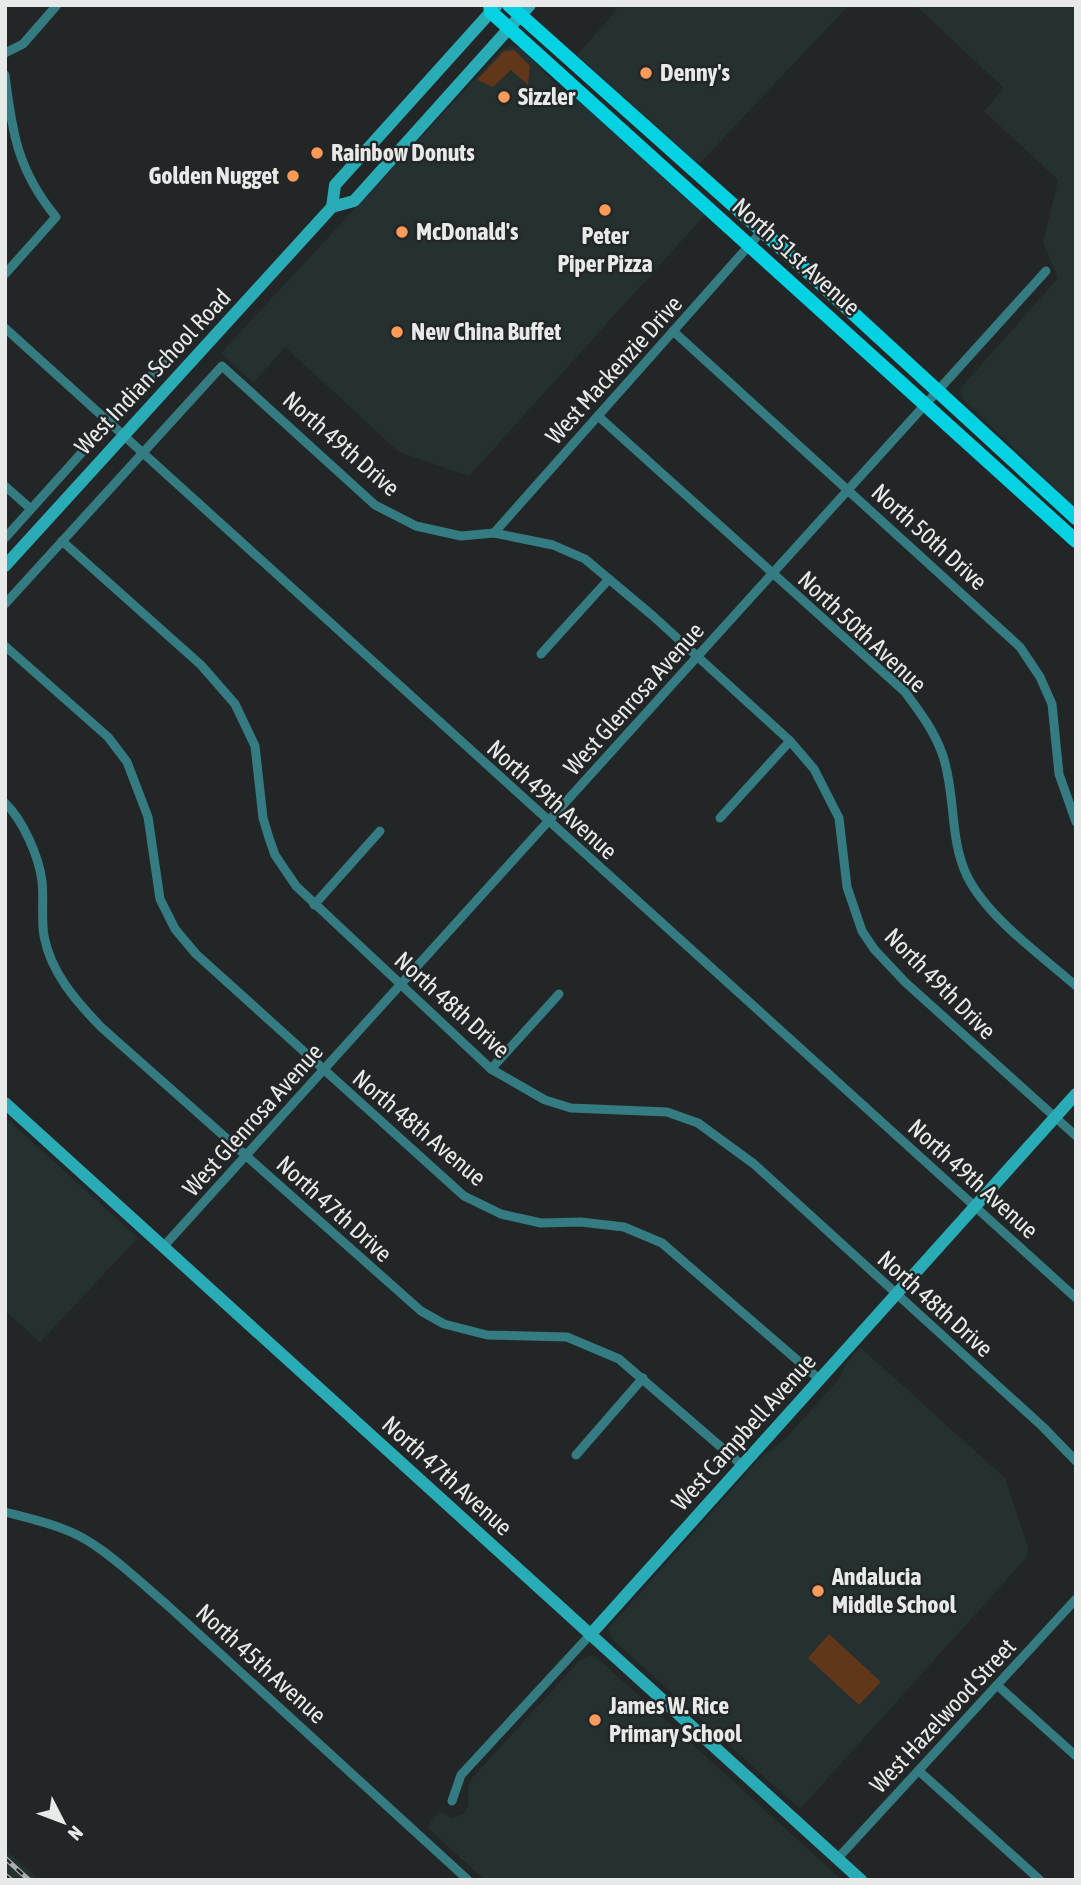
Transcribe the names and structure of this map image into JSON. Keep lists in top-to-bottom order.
{
  "streets": {
    "main road": ["North 51st Avenue"],
    "street": [
      "West Mackenzie Drive",
      "West Indian School Road",
      "North 49th Drive",
      "North 50th Drive",
      "North 50th Avenue",
      "West Glenrosa Avenue",
      "North 49th Avenue",
      "North 48th Drive",
      "North 48th Avenue",
      "North 47th Drive",
      "West Campbell Avenue",
      "North 47th Avenue",
      "North 45th Avenue",
      "West Hazelwood Street"
    ]
  },
  "crossings": [
    ["North 51st Avenue", "West Mackenzie Drive"],
    ["North 51st Avenue", "West Indian School Road"],
    ["North 51st Avenue", "West Glenrosa Avenue"],
    ["West Mackenzie Drive", "North 49th Drive"],
    ["West Mackenzie Drive", "North 50th Drive"],
    ["West Mackenzie Drive", "North 50th Avenue"],
    ["West Indian School Road", "North 49th Drive"],
    ["West Indian School Road", "North 49th Avenue"],
    ["West Indian School Road", "North 48th Drive"],
    ["North 49th Drive", "West Glenrosa Avenue"],
    ["North 49th Drive", "West Campbell Avenue"],
    ["North 50th Drive", "West Glenrosa Avenue"],
    ["North 50th Avenue", "West Glenrosa Avenue"],
    ["West Glenrosa Avenue", "North 49th Avenue"],
    ["West Glenrosa Avenue", "North 48th Drive"],
    ["West Glenrosa Avenue", "North 48th Avenue"],
    ["West Glenrosa Avenue", "North 47th Drive"],
    ["West Glenrosa Avenue", "North 47th Avenue"],
    ["North 49th Avenue", "West Campbell Avenue"],
    ["North 48th Drive", "West Campbell Avenue"],
    ["North 48th Avenue", "West Campbell Avenue"],
    ["North 47th Drive", "West Campbell Avenue"],
    ["West Campbell Avenue", "North 47th Avenue"],
    ["North 47th Avenue", "West Hazelwood Street"]
  ],
  "places": [
    "Denny's",
    "Sizzler",
    "Rainbow Donuts",
    "Golden Nugget",
    "Peter Piper Pizza",
    "McDonald's",
    "New China Buffet",
    "Andalucia Middle School",
    "James W. Rice Primary School"
  ],
  "north": "bottom right"
}
